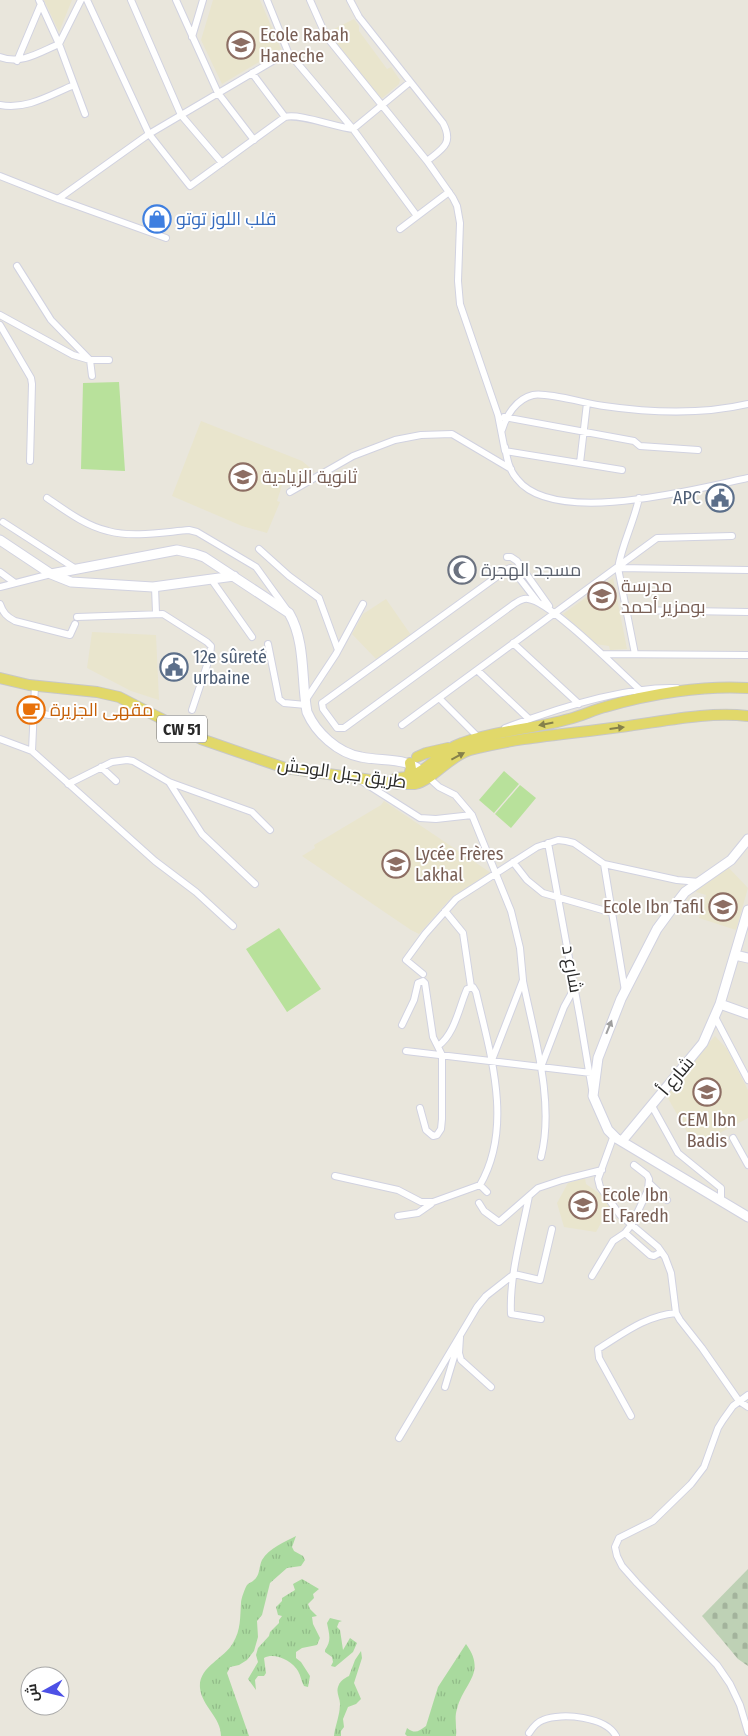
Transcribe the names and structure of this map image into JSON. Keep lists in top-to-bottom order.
{
  "streets": {
    "main road": ["CW 51", "طريق جبل الوحش", "شارع أ"],
    "street": ["شارع د"]
  },
  "places": {
    "school or university": [
      "Ecole Rabah Haneche",
      "ثانوية الزيادية",
      "مدرسة بومزير أحمد",
      "Lycée Frères Lakhal",
      "Ecole Ibn Tafil",
      "CEM Ibn Badis",
      "Ecole Ibn El Faredh"
    ],
    "shop": ["قلب اللوز توتو"],
    "public building": ["APC", "12e sûreté urbaine"],
    "mosque": ["مسجد الهجرة"],
    "cafe": ["مقهى الجزيرة"]
  },
  "north": "left"
}
